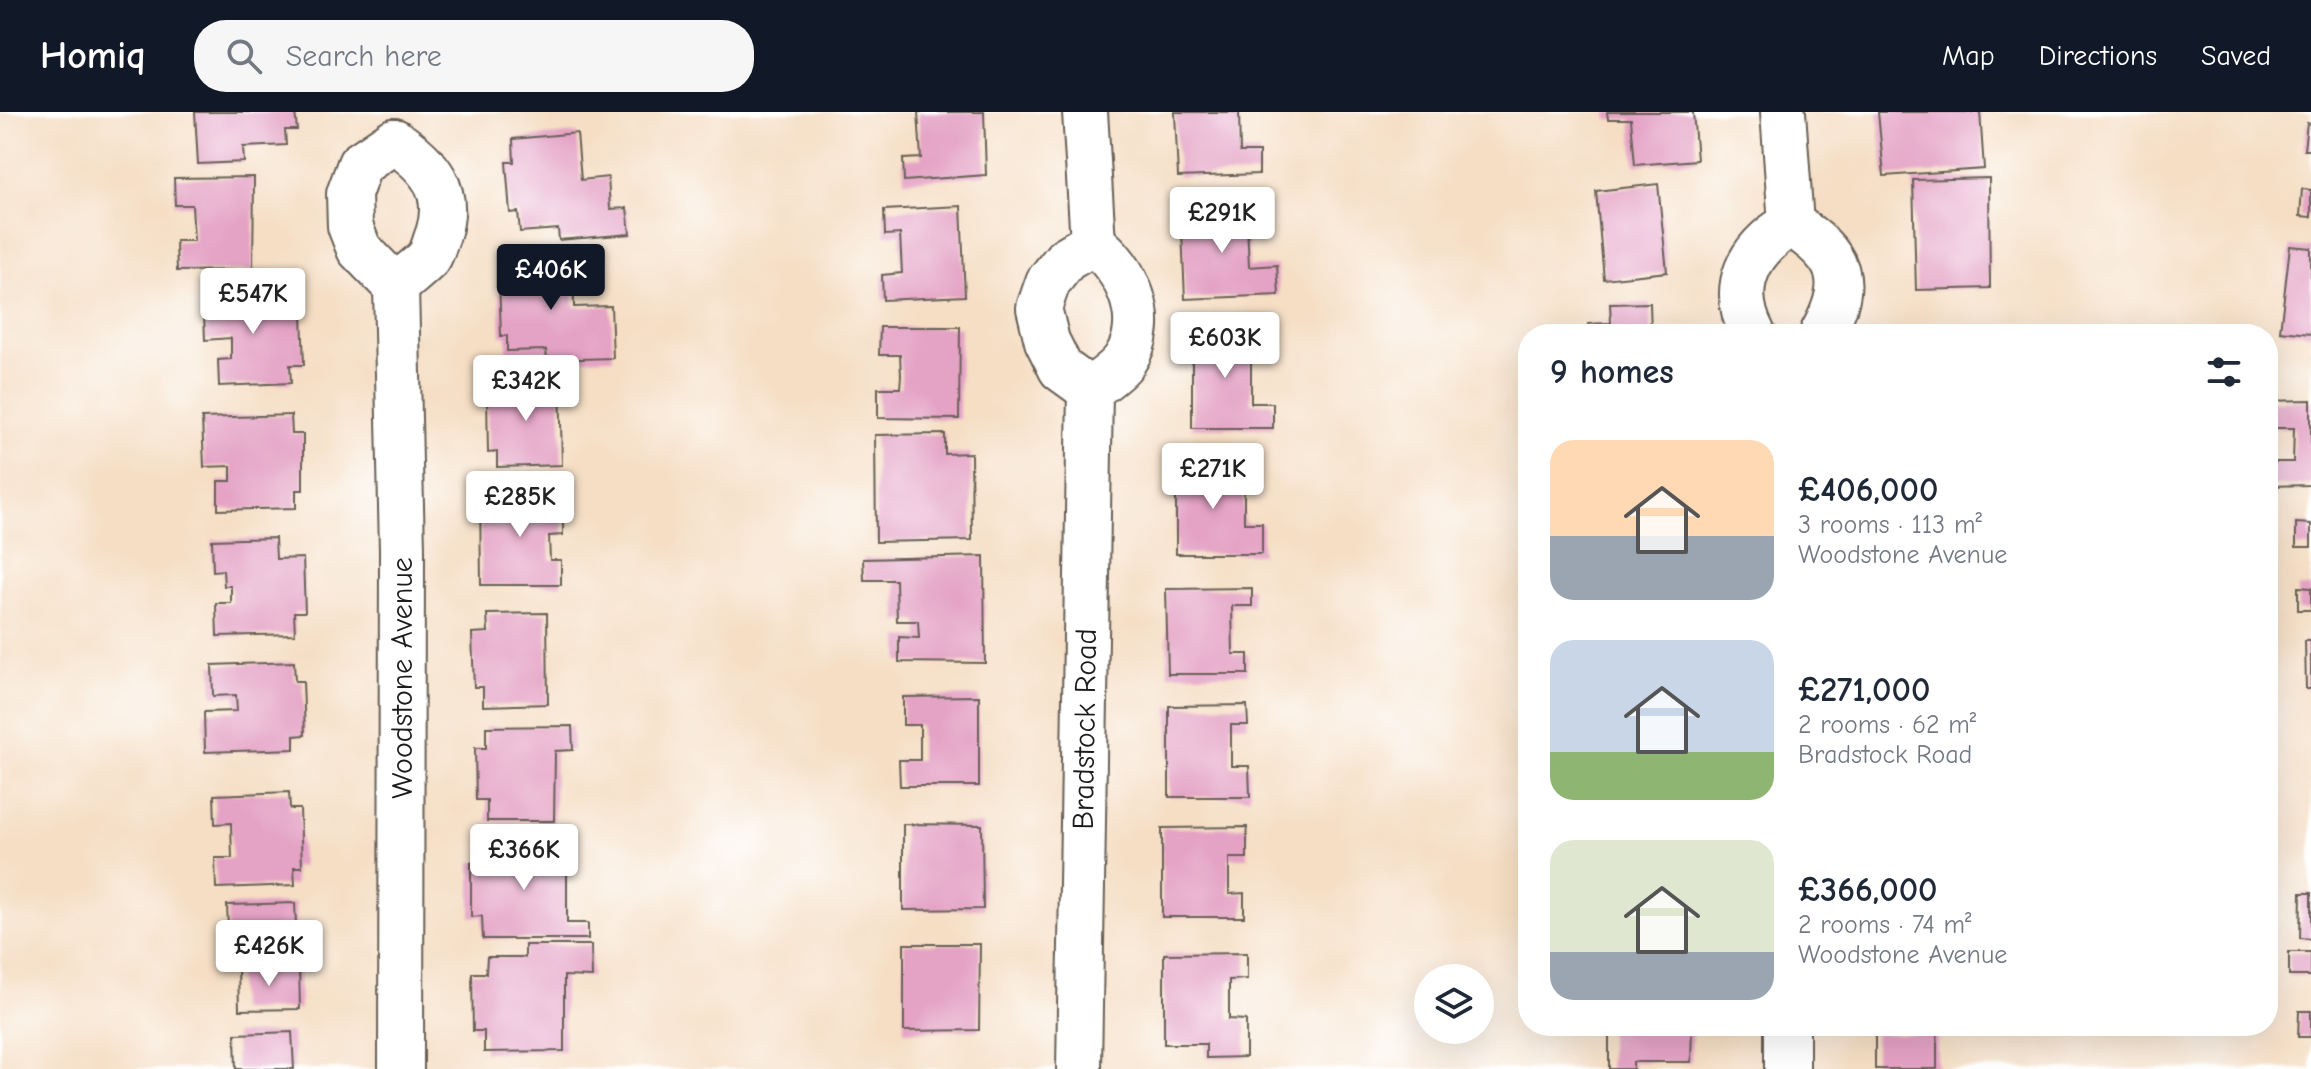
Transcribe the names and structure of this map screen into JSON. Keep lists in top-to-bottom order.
{
  "streets": {
    "street": ["Woodstone Avenue", "Bradstock Road"]
  },
  "page": {
    "header": "Homiq",
    "search": "Search here",
    "nav": ["Map", "Directions", "Saved"],
    "price": [
      "£291K",
      "£406K",
      "£547K",
      "£603K",
      "£342K",
      "£271K",
      "£285K",
      "£366K",
      "£426K"
    ],
    "heading": "9 homes",
    "list": [
      {
        "name": "£406,000",
        "note": "3 rooms · 113 m² · Woodstone Avenue"
      },
      {
        "name": "£271,000",
        "note": "2 rooms · 62 m² · Bradstock Road"
      },
      {
        "name": "£366,000",
        "note": "2 rooms · 74 m² · Woodstone Avenue"
      }
    ]
  }
}
